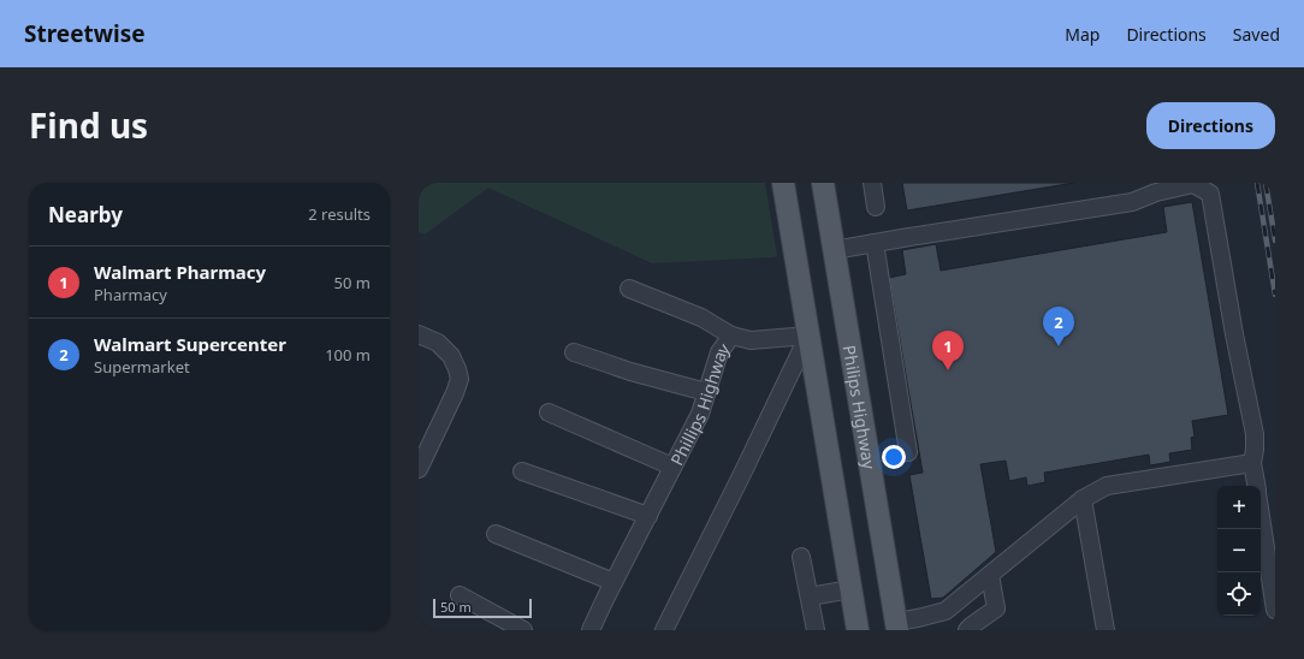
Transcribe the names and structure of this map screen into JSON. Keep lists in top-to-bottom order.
{
  "streets": {
    "main road": ["Philips Highway"],
    "street": ["Phillips Highway"]
  },
  "scale_bar": "50 m",
  "page": {
    "header": "Streetwise",
    "nav": ["Map", "Directions", "Saved"],
    "title": "Find us",
    "buttons": "Directions",
    "heading": ["Nearby", "2 results"],
    "list": [
      {
        "mark": "1",
        "name": "Walmart Pharmacy",
        "note": "Pharmacy",
        "value": "50 m"
      },
      {
        "mark": "2",
        "name": "Walmart Supercenter",
        "note": "Supermarket",
        "value": "100 m"
      }
    ],
    "pins": ["2", "1"],
    "map_buttons": ["+", "−"],
    "scale": "50 m"
  }
}
